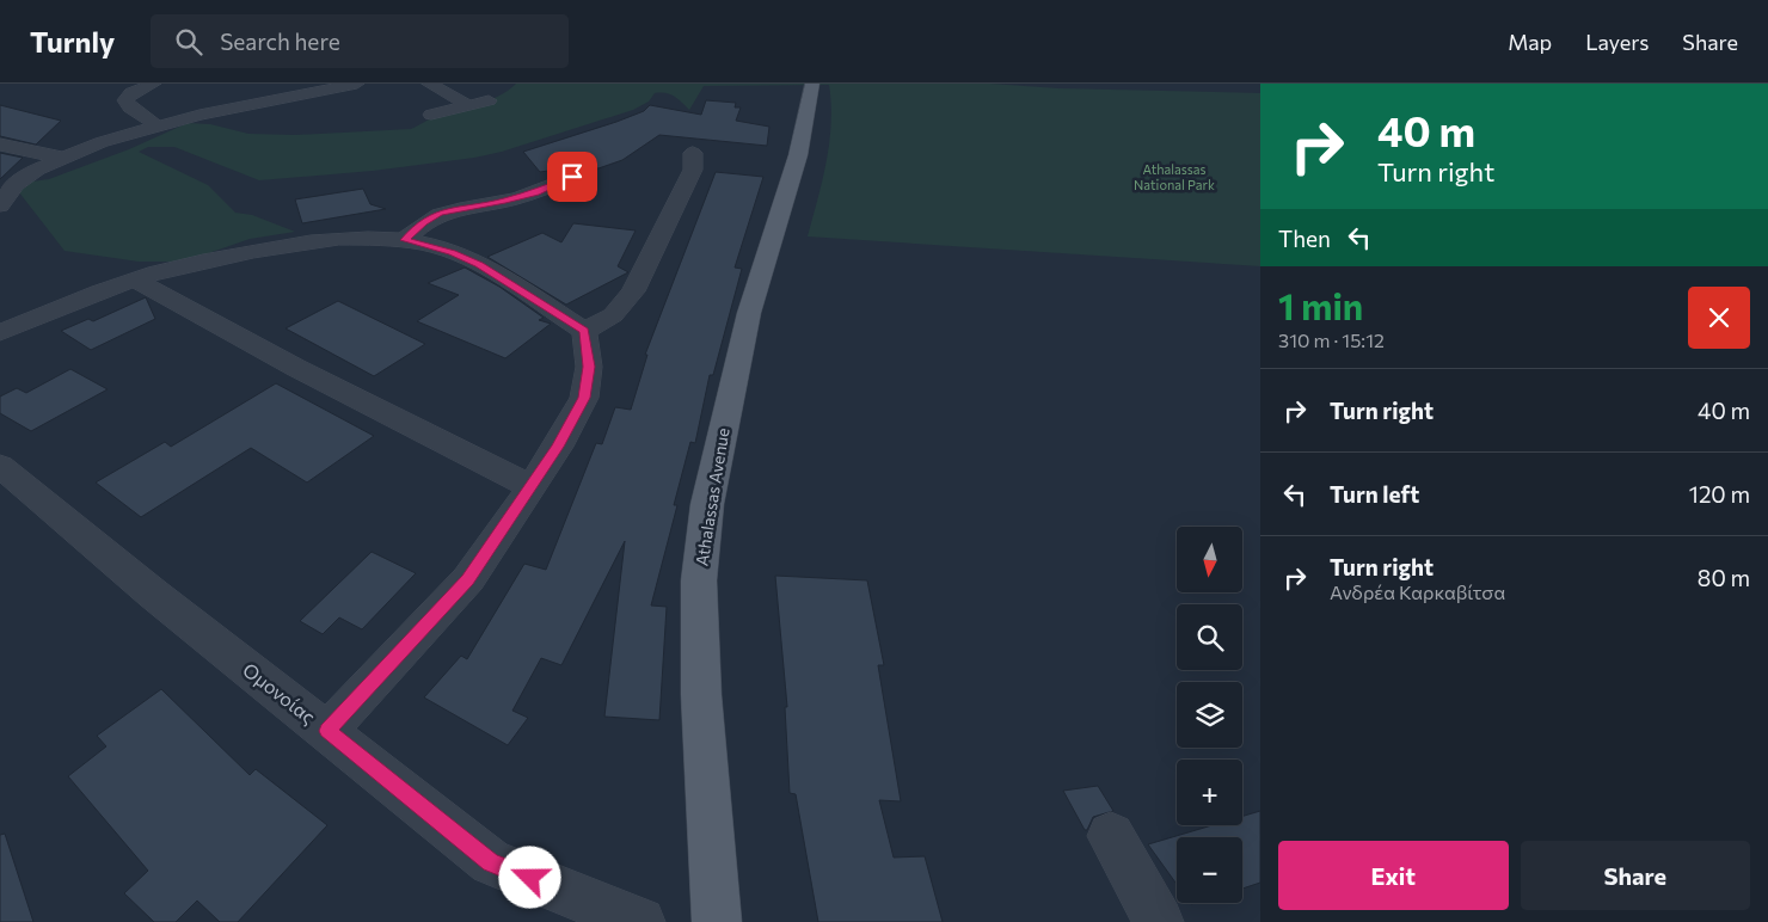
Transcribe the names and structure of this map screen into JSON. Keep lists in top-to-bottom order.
{
  "streets": {
    "main road": ["Athalassas Avenue"],
    "street": ["Ομονοίας"]
  },
  "parks": ["Athalassas National Park"],
  "north": "bottom",
  "page": {
    "header": "Turnly",
    "search": "Search here",
    "nav": ["Map", "Layers", "Share"],
    "turn": ["40 m", "Turn right"],
    "then": "Then",
    "heading": ["1 min", "310 m · 15:12"],
    "list": [
      {
        "name": "Turn right",
        "value": "40 m"
      },
      {
        "name": "Turn left",
        "value": "120 m"
      },
      {
        "name": "Turn right",
        "note": "Ανδρέα Καρκαβίτσα",
        "value": "80 m"
      }
    ],
    "map_buttons": ["+", "−"],
    "buttons": ["Exit", "Share"]
  }
}
